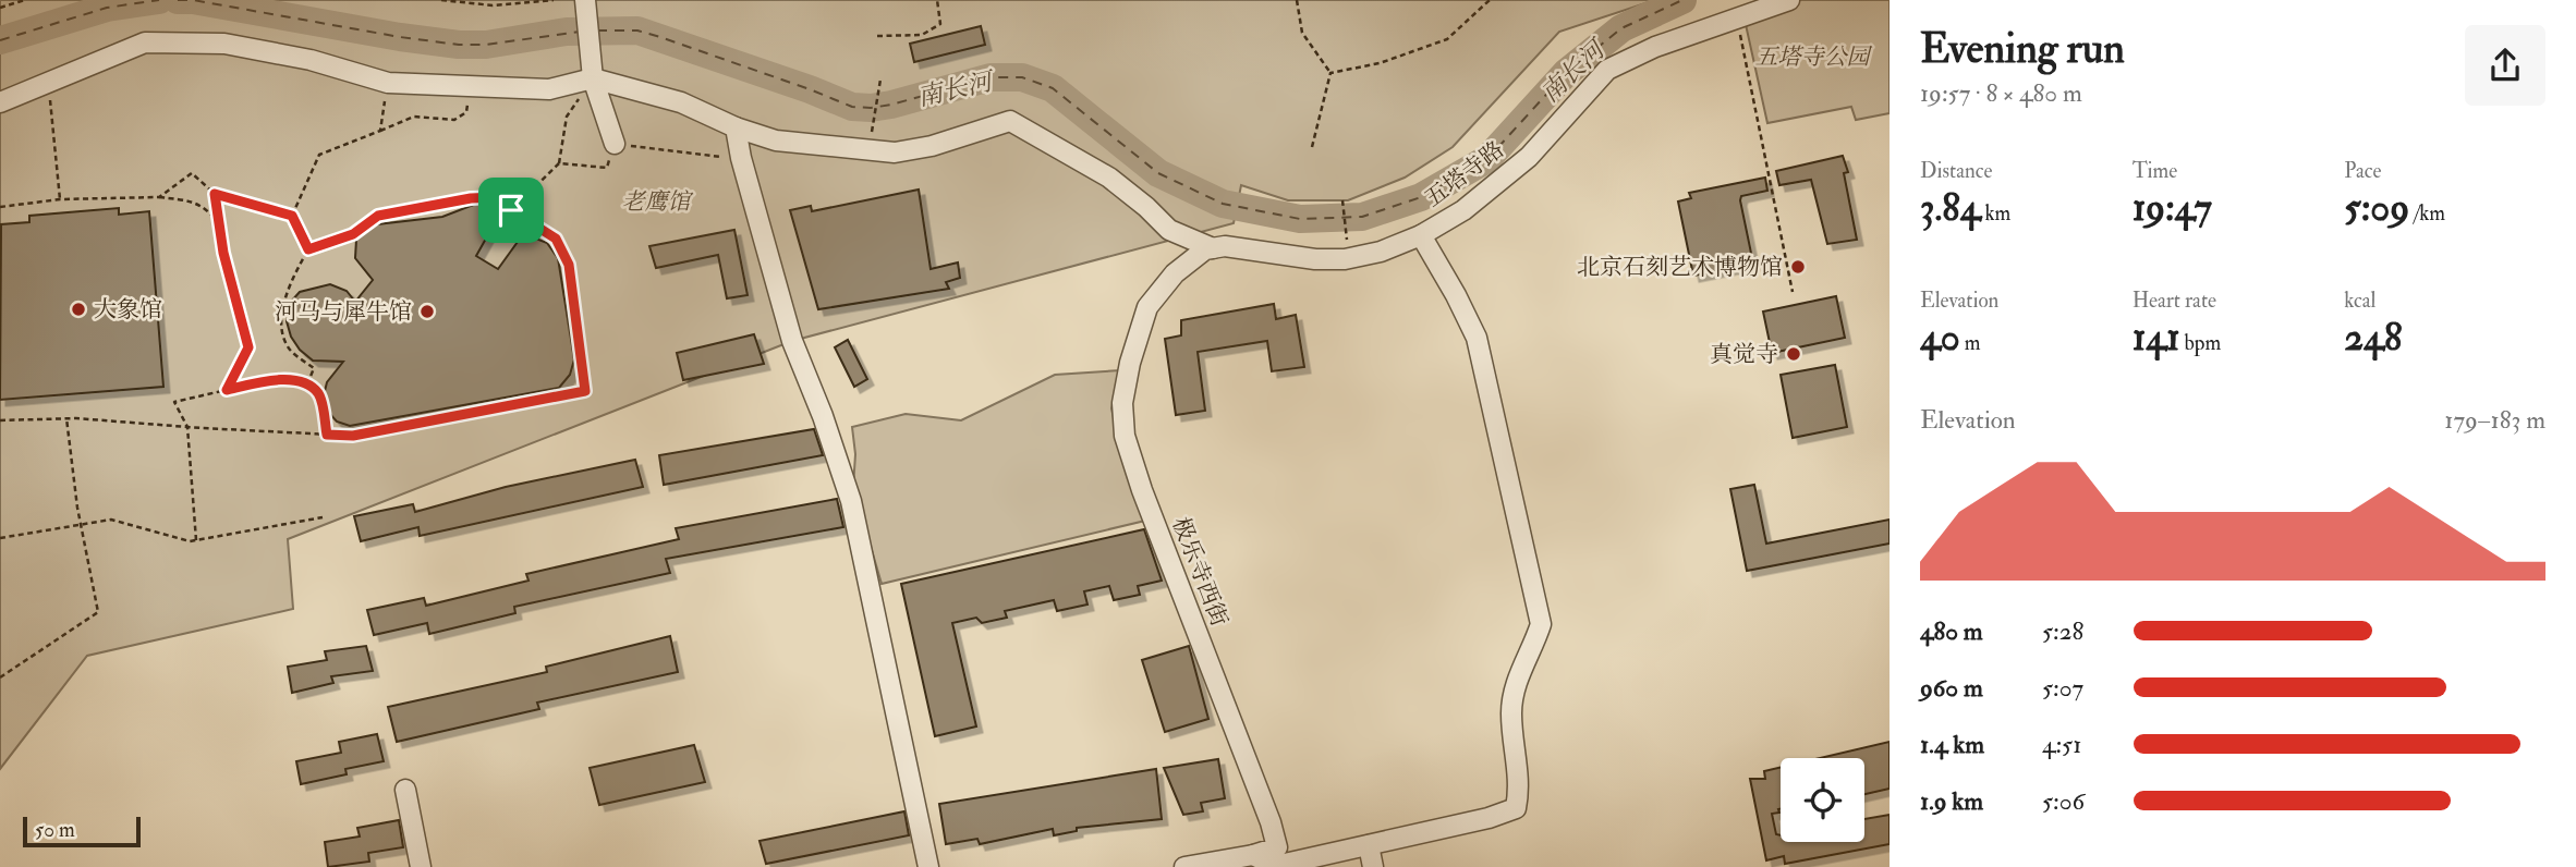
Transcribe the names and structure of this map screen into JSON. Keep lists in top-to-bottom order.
{
  "streets": {
    "street": ["五塔寺路", "极乐寺西街"]
  },
  "crossings": [
    ["五塔寺路", "极乐寺西街"]
  ],
  "water": ["南长河"],
  "parks": ["五塔寺公园", "老鹰馆"],
  "places": [
    "北京石刻艺术博物馆",
    "大象馆",
    "河马与犀牛馆",
    "真觉寺"
  ],
  "scale_bar": "50 m",
  "page": {
    "heading": ["Evening run", "19:57 · 8 × 480 m"],
    "stats": [
      ["Distance", "3.84 km"],
      ["Time", "19:47"],
      ["Pace", "5:09 /km"],
      ["Elevation", "40 m"],
      ["Heart rate", "141 bpm"],
      ["kcal", "248"]
    ],
    "chart": ["Elevation", "179–183 m"],
    "list": [
      {
        "name": "480 m",
        "note": "5:28"
      },
      {
        "name": "960 m",
        "note": "5:07"
      },
      {
        "name": "1.4 km",
        "note": "4:51"
      },
      {
        "name": "1.9 km",
        "note": "5:06"
      }
    ],
    "scale": "50 m"
  }
}
